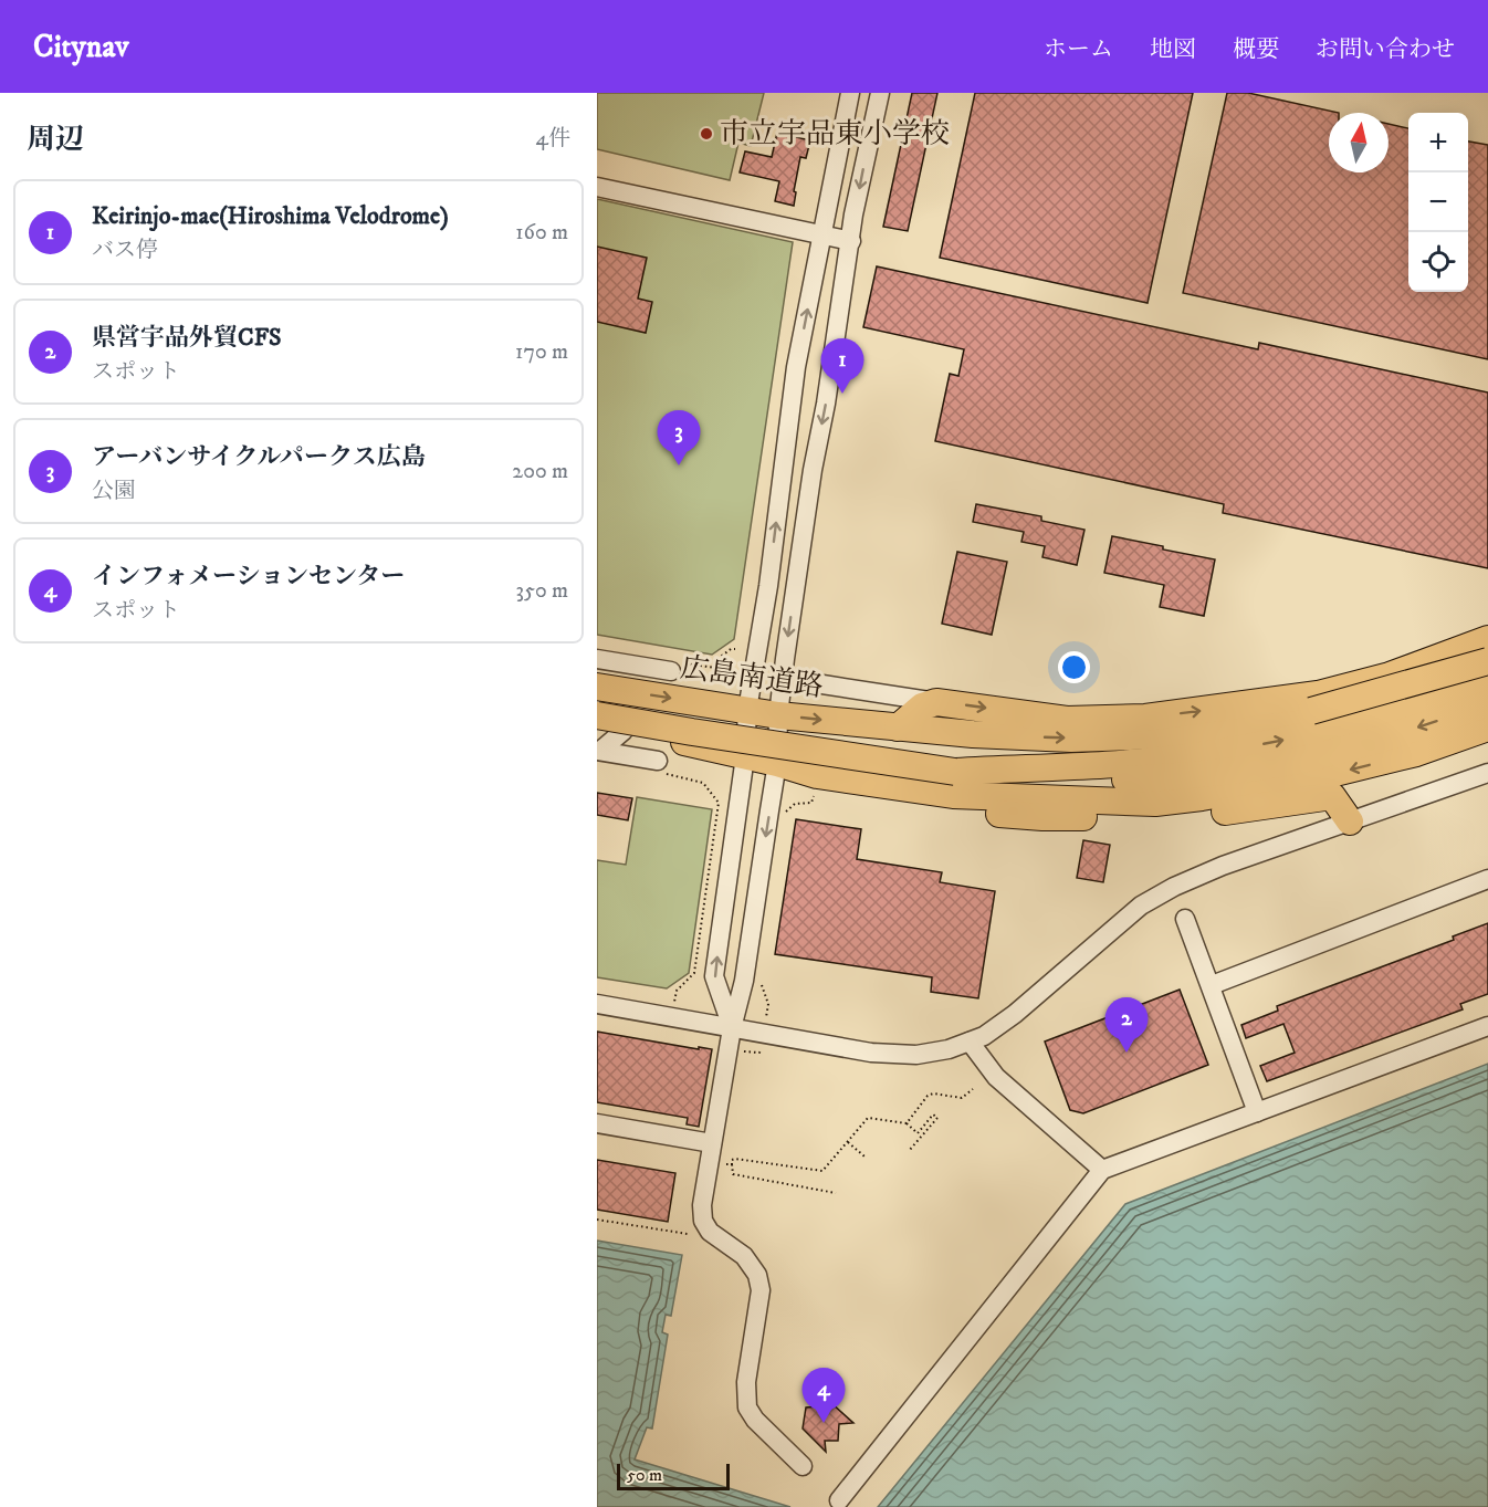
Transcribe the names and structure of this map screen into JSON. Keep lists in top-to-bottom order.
{
  "streets": {
    "highway": ["広島南道路"]
  },
  "places": ["市立宇品東小学校"],
  "scale_bar": "50 m",
  "north": "top",
  "page": {
    "header": "Citynav",
    "nav": [
      "ホーム",
      "地図",
      "概要",
      "お問い合わせ"
    ],
    "heading": ["周辺", "4件"],
    "map_buttons": ["+", "−"],
    "list": [
      {
        "mark": "1",
        "name": "Keirinjo-mae(Hiroshima Velodrome)",
        "note": "バス停",
        "value": "160 m"
      },
      {
        "mark": "2",
        "name": "県営宇品外貿CFS",
        "note": "スポット",
        "value": "170 m"
      },
      {
        "mark": "3",
        "name": "アーバンサイクルパークス広島",
        "note": "公園",
        "value": "200 m"
      },
      {
        "mark": "4",
        "name": "インフォメーションセンター",
        "note": "スポット",
        "value": "350 m"
      }
    ],
    "pins": [
      "1",
      "3",
      "2",
      "4"
    ],
    "scale": "50 m"
  }
}
